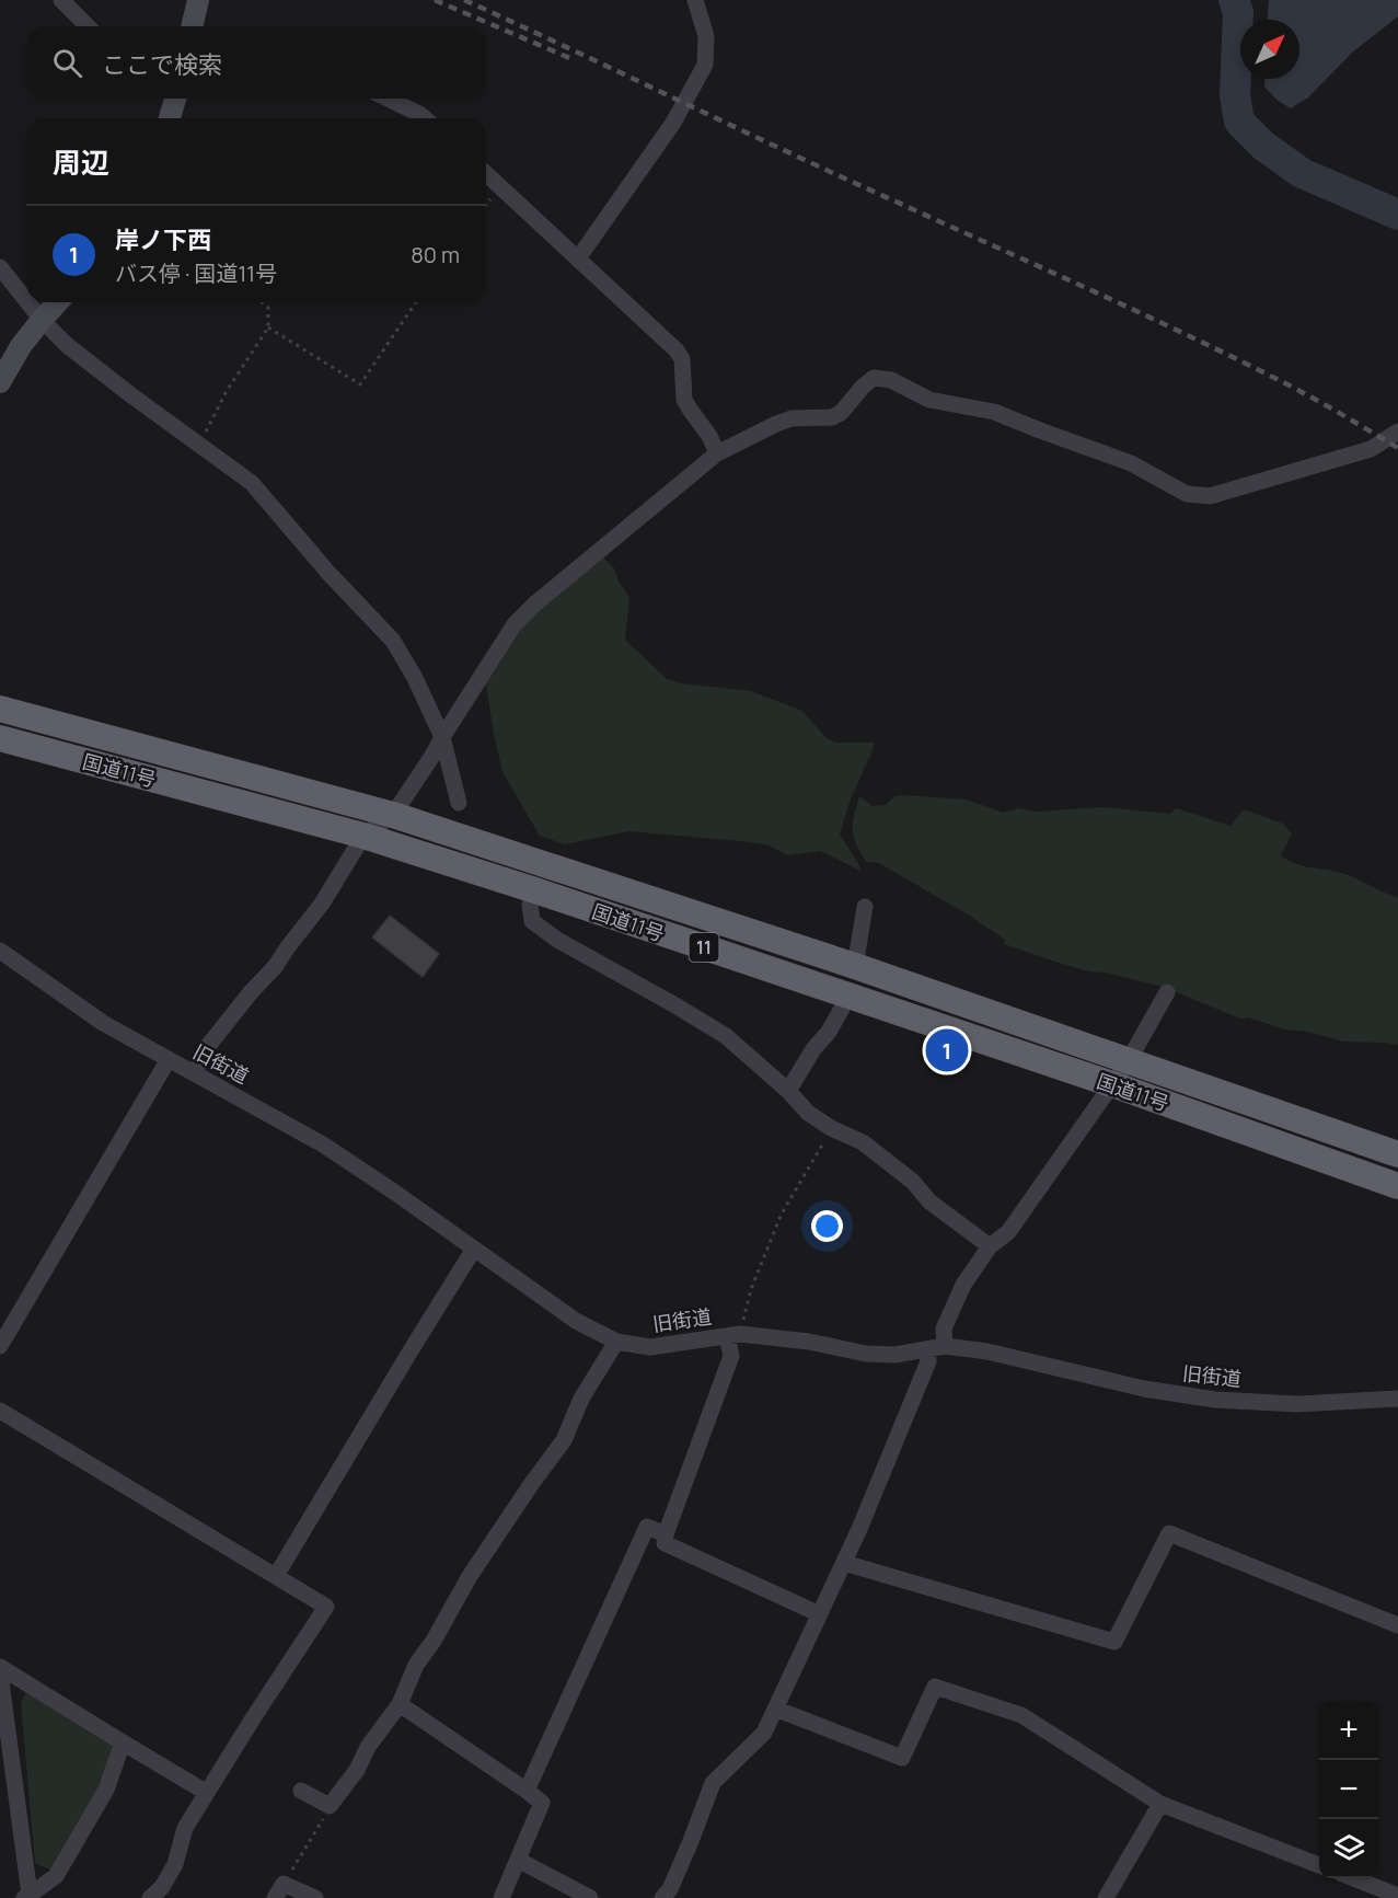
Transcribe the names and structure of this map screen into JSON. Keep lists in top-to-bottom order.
{
  "streets": {
    "highway": ["国道11号", "11"],
    "street": ["旧街道"]
  },
  "north": "top right",
  "page": {
    "search": "ここで検索",
    "heading": "周辺",
    "list": [
      {
        "mark": "1",
        "name": "岸ノ下西",
        "note": "バス停 · 国道11号",
        "value": "80 m"
      }
    ],
    "pins": "1",
    "map_buttons": ["+", "−"]
  }
}
